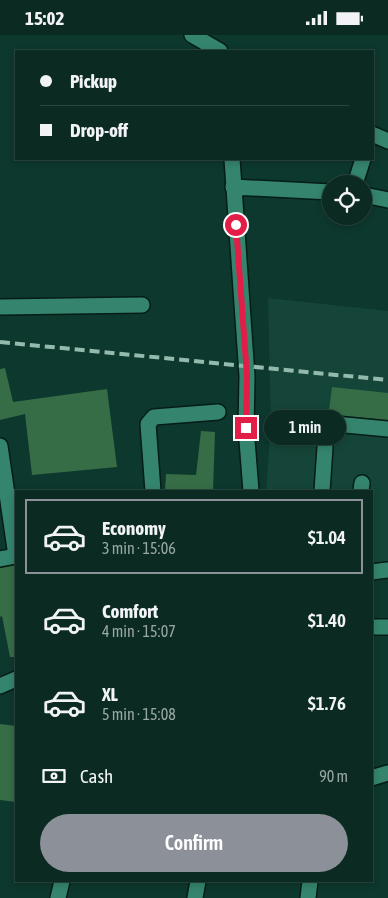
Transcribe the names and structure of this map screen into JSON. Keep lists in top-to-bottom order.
{
  "page": {
    "status": "15:02",
    "banner": ["Pickup", "Drop-off"],
    "bubble": "1 min",
    "list": [
      {
        "name": "Economy",
        "note": "3 min · 15:06",
        "value": "$1.04"
      },
      {
        "name": "Comfort",
        "note": "4 min · 15:07",
        "value": "$1.40"
      },
      {
        "name": "XL",
        "note": "5 min · 15:08",
        "value": "$1.76"
      }
    ],
    "pay": ["Cash", "90 m"],
    "buttons": "Confirm"
  }
}
